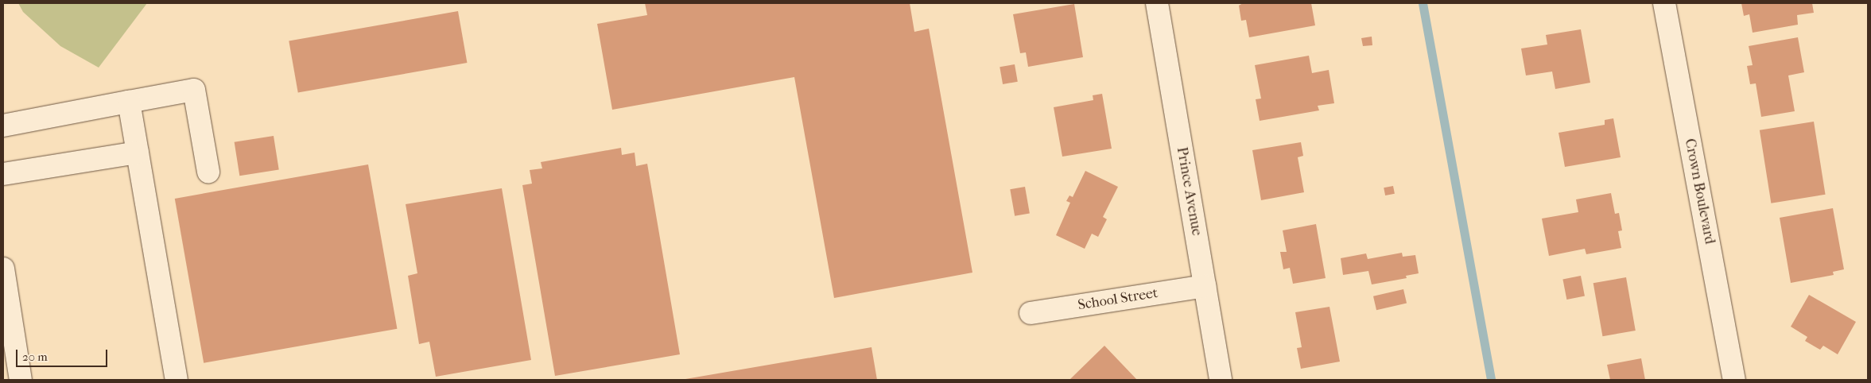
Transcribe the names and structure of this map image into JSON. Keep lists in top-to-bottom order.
{
  "streets": {
    "street": ["Prince Avenue", "Crown Boulevard", "School Street"]
  },
  "crossings": [
    ["Prince Avenue", "School Street"]
  ],
  "scale_bar": "20 m"
}
